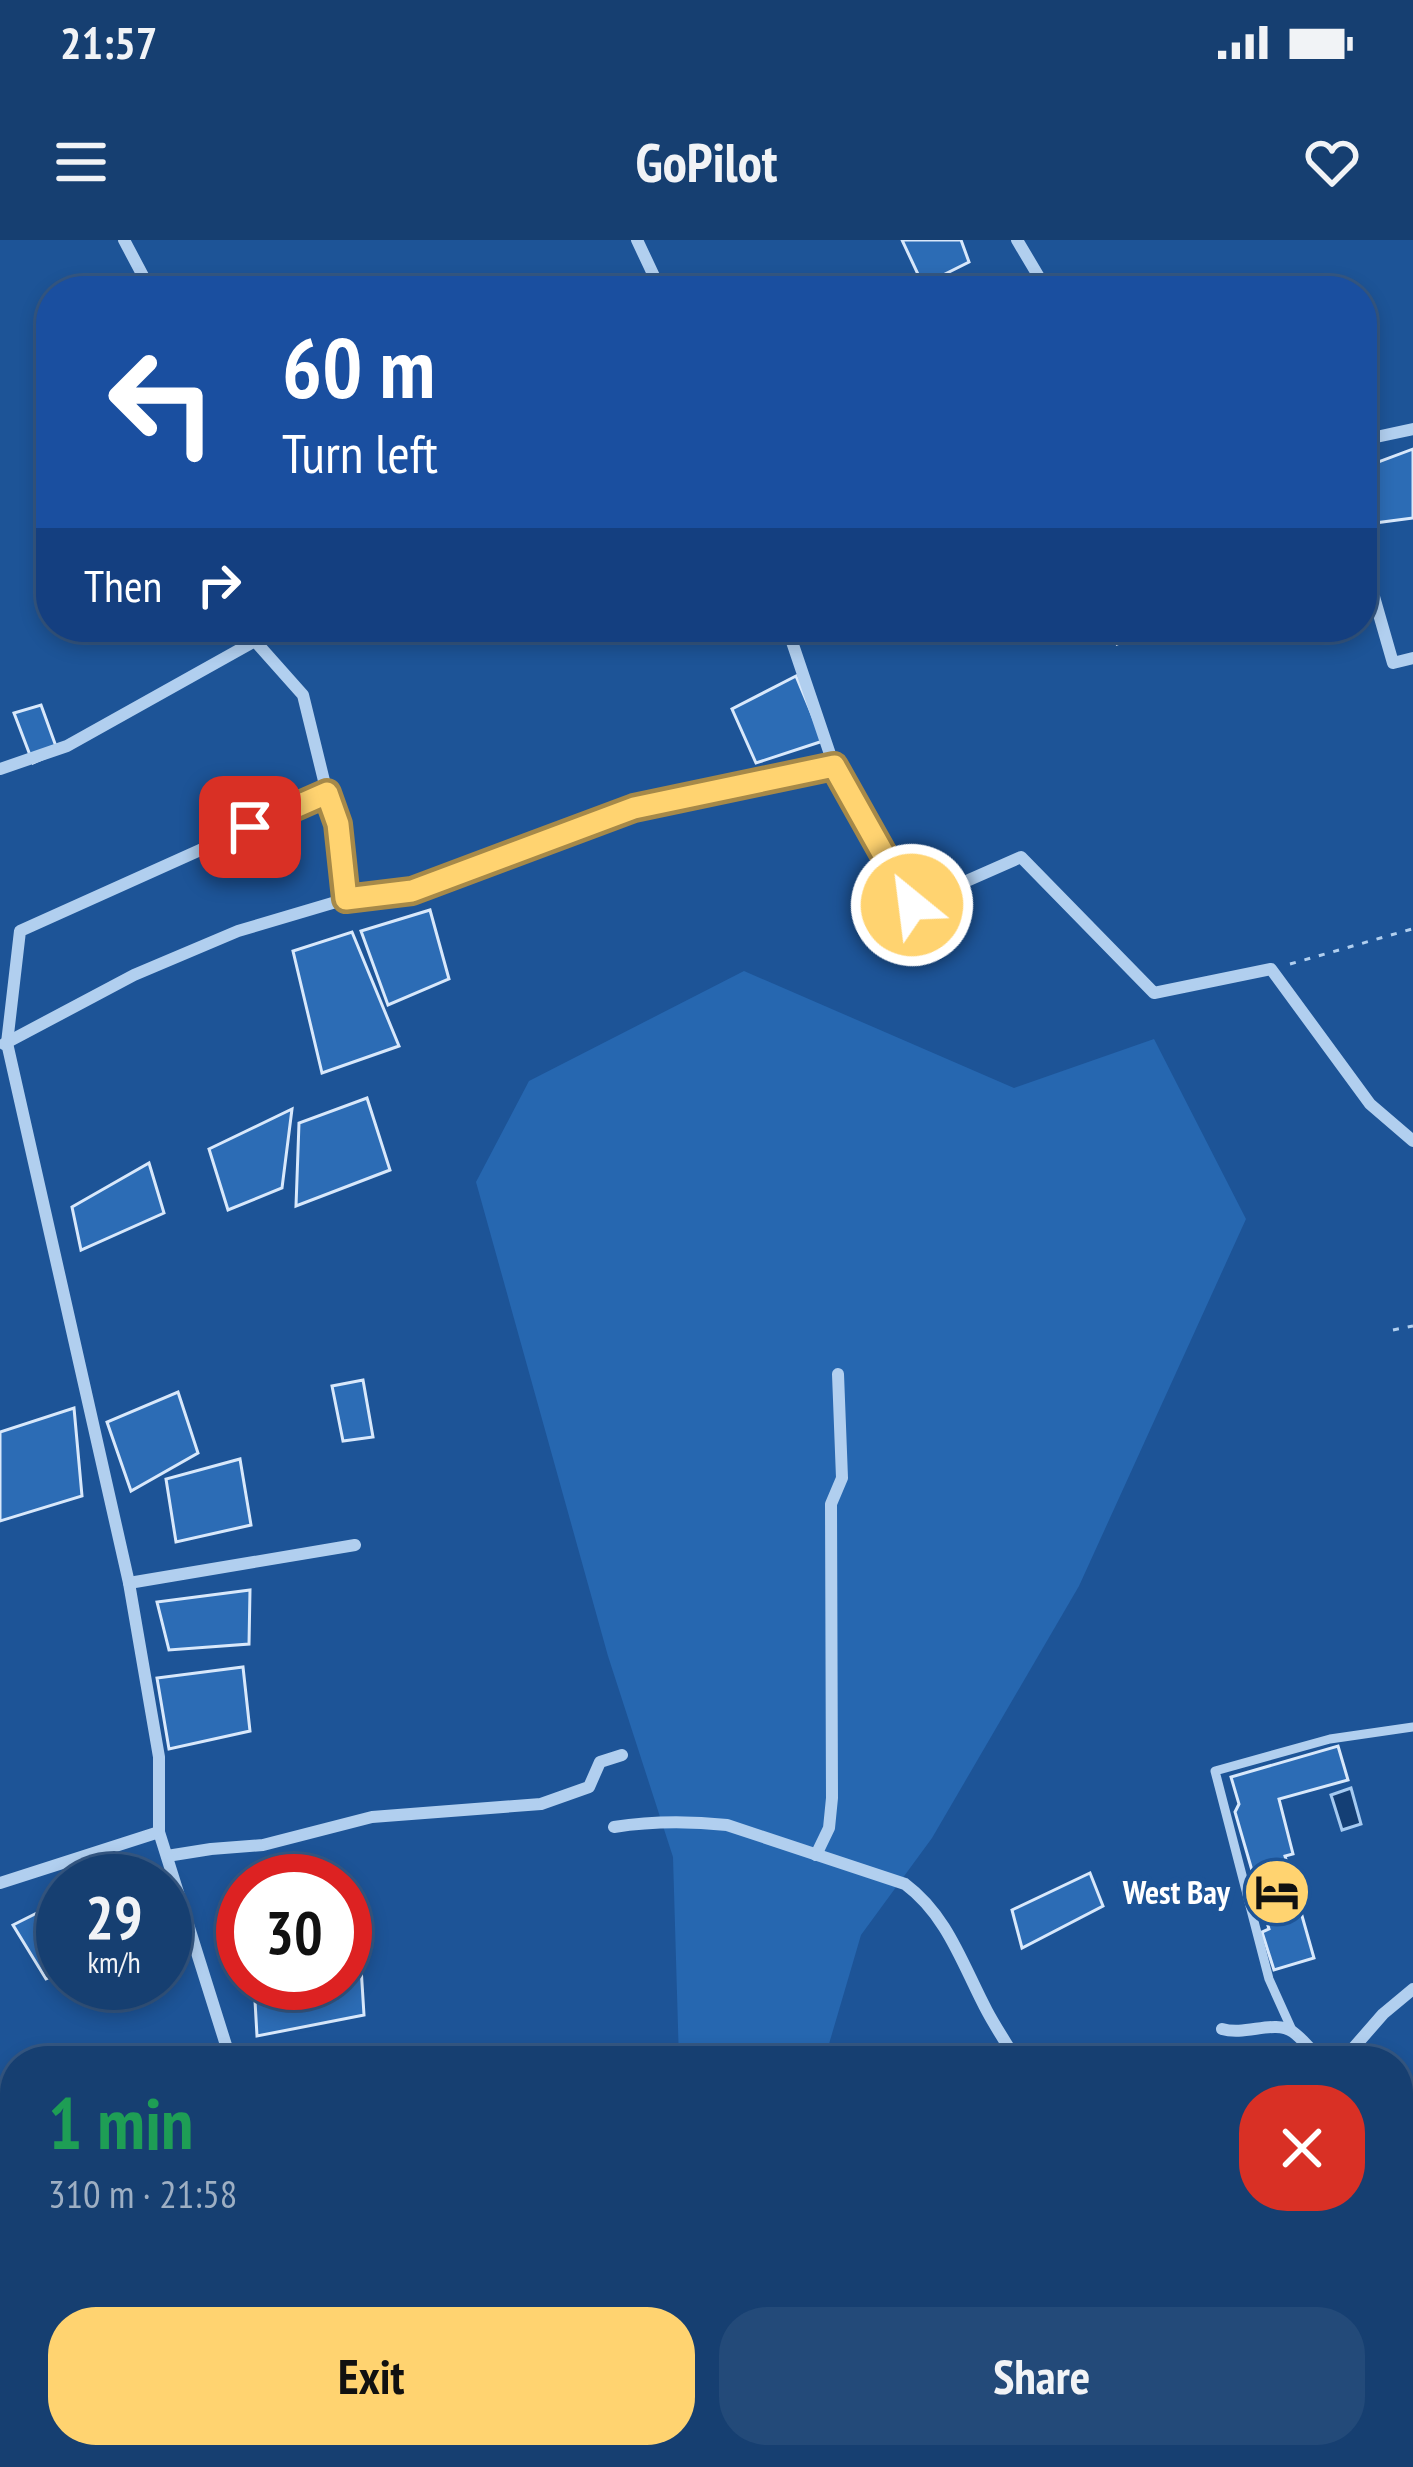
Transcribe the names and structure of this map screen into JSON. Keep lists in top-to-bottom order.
{
  "places": {
    "hotel": ["West Bay"]
  },
  "page": {
    "status": "21:57",
    "header": "GoPilot",
    "turn": ["60 m", "Turn left"],
    "then": "Then",
    "speed": "29 km/h",
    "limit": "30",
    "heading": ["1 min", "310 m · 21:58"],
    "buttons": ["Exit", "Share"]
  }
}
